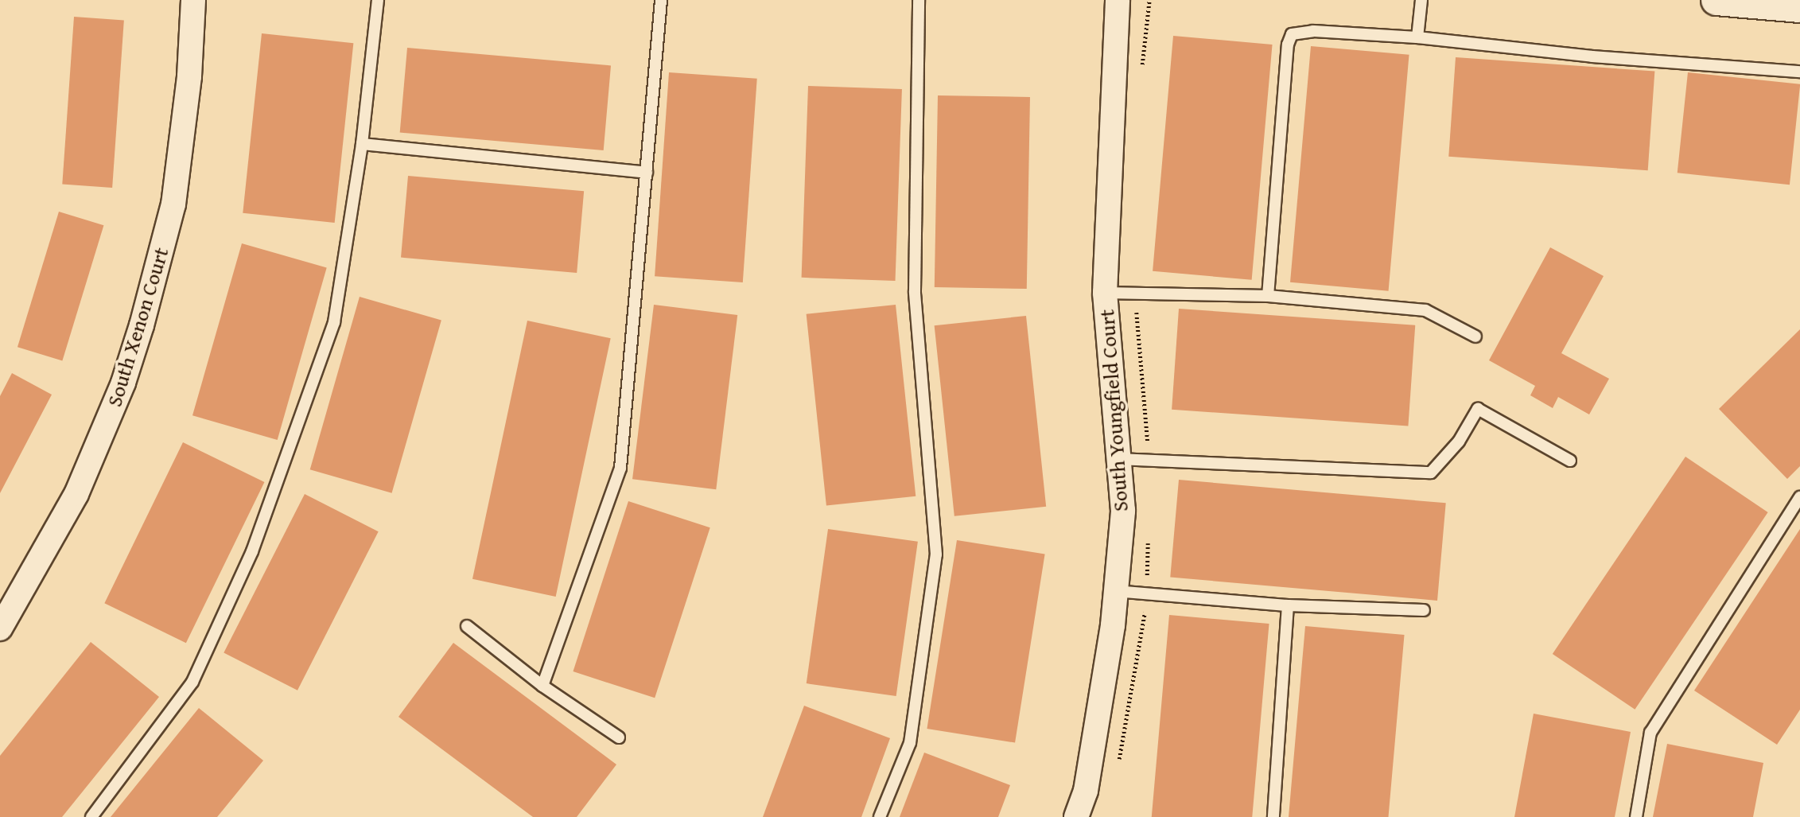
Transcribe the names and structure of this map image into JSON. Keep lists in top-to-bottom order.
{
  "streets": {
    "street": ["South Xenon Court", "South Youngfield Court"]
  }
}
